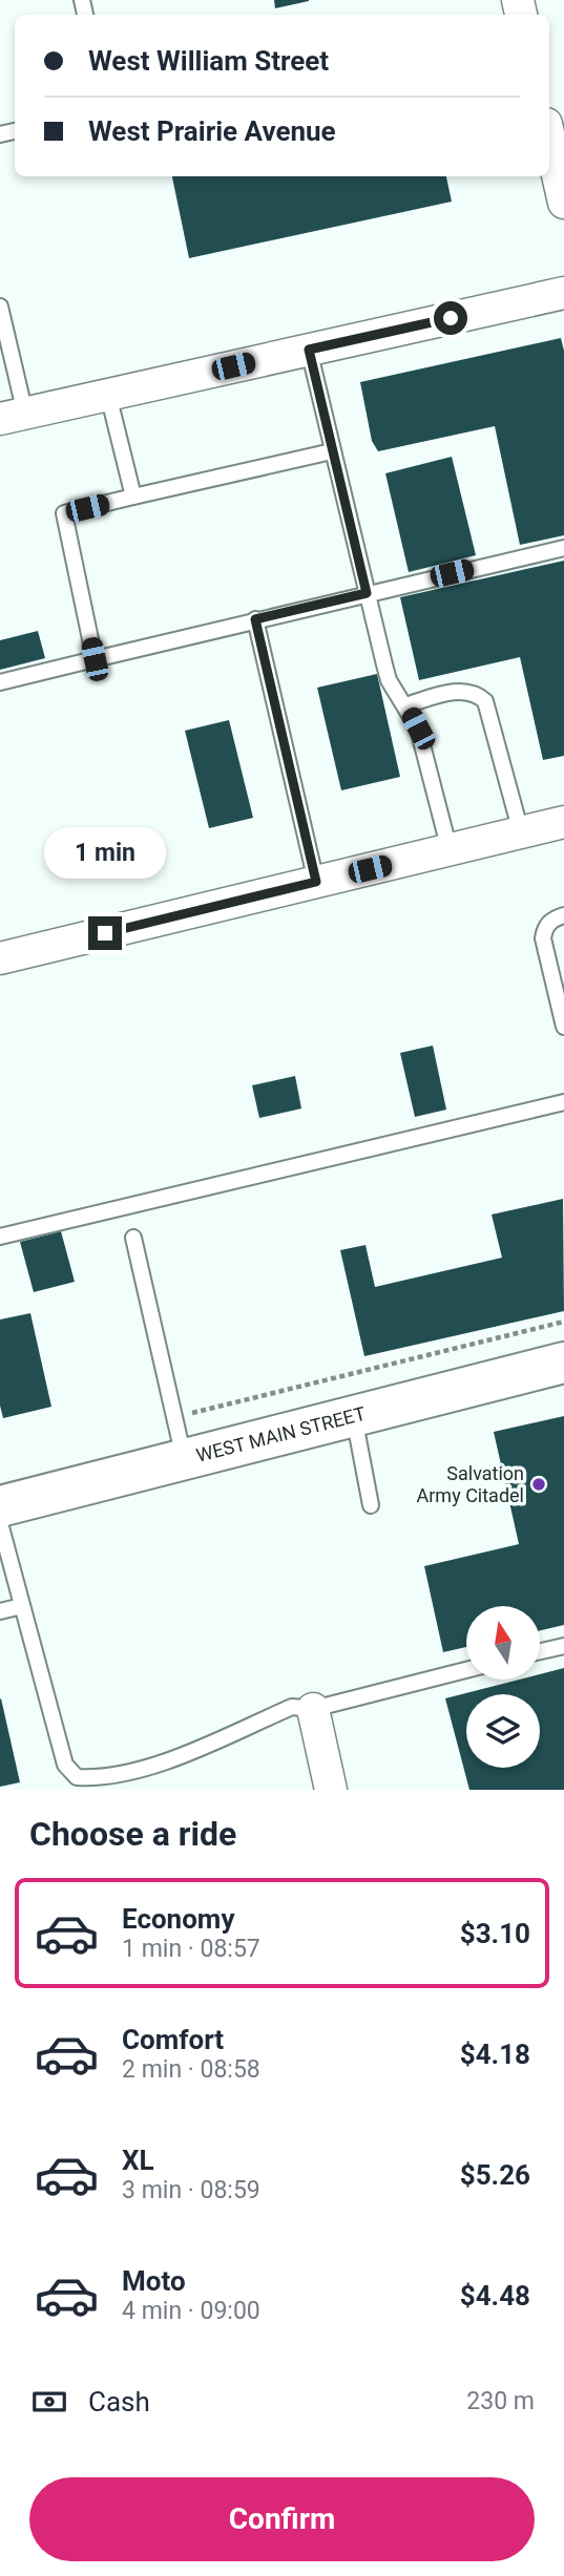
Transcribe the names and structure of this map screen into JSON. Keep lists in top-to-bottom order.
{
  "streets": {
    "street": ["WEST MAIN STREET"]
  },
  "places": ["Salvation Army Citadel"],
  "north": "top",
  "page": {
    "banner": ["West William Street", "West Prairie Avenue"],
    "bubble": "1 min",
    "heading": "Choose a ride",
    "list": [
      {
        "name": "Economy",
        "note": "1 min · 08:57",
        "value": "$3.10"
      },
      {
        "name": "Comfort",
        "note": "2 min · 08:58",
        "value": "$4.18"
      },
      {
        "name": "XL",
        "note": "3 min · 08:59",
        "value": "$5.26"
      },
      {
        "name": "Moto",
        "note": "4 min · 09:00",
        "value": "$4.48"
      }
    ],
    "pay": ["Cash", "230 m"],
    "buttons": "Confirm"
  }
}
